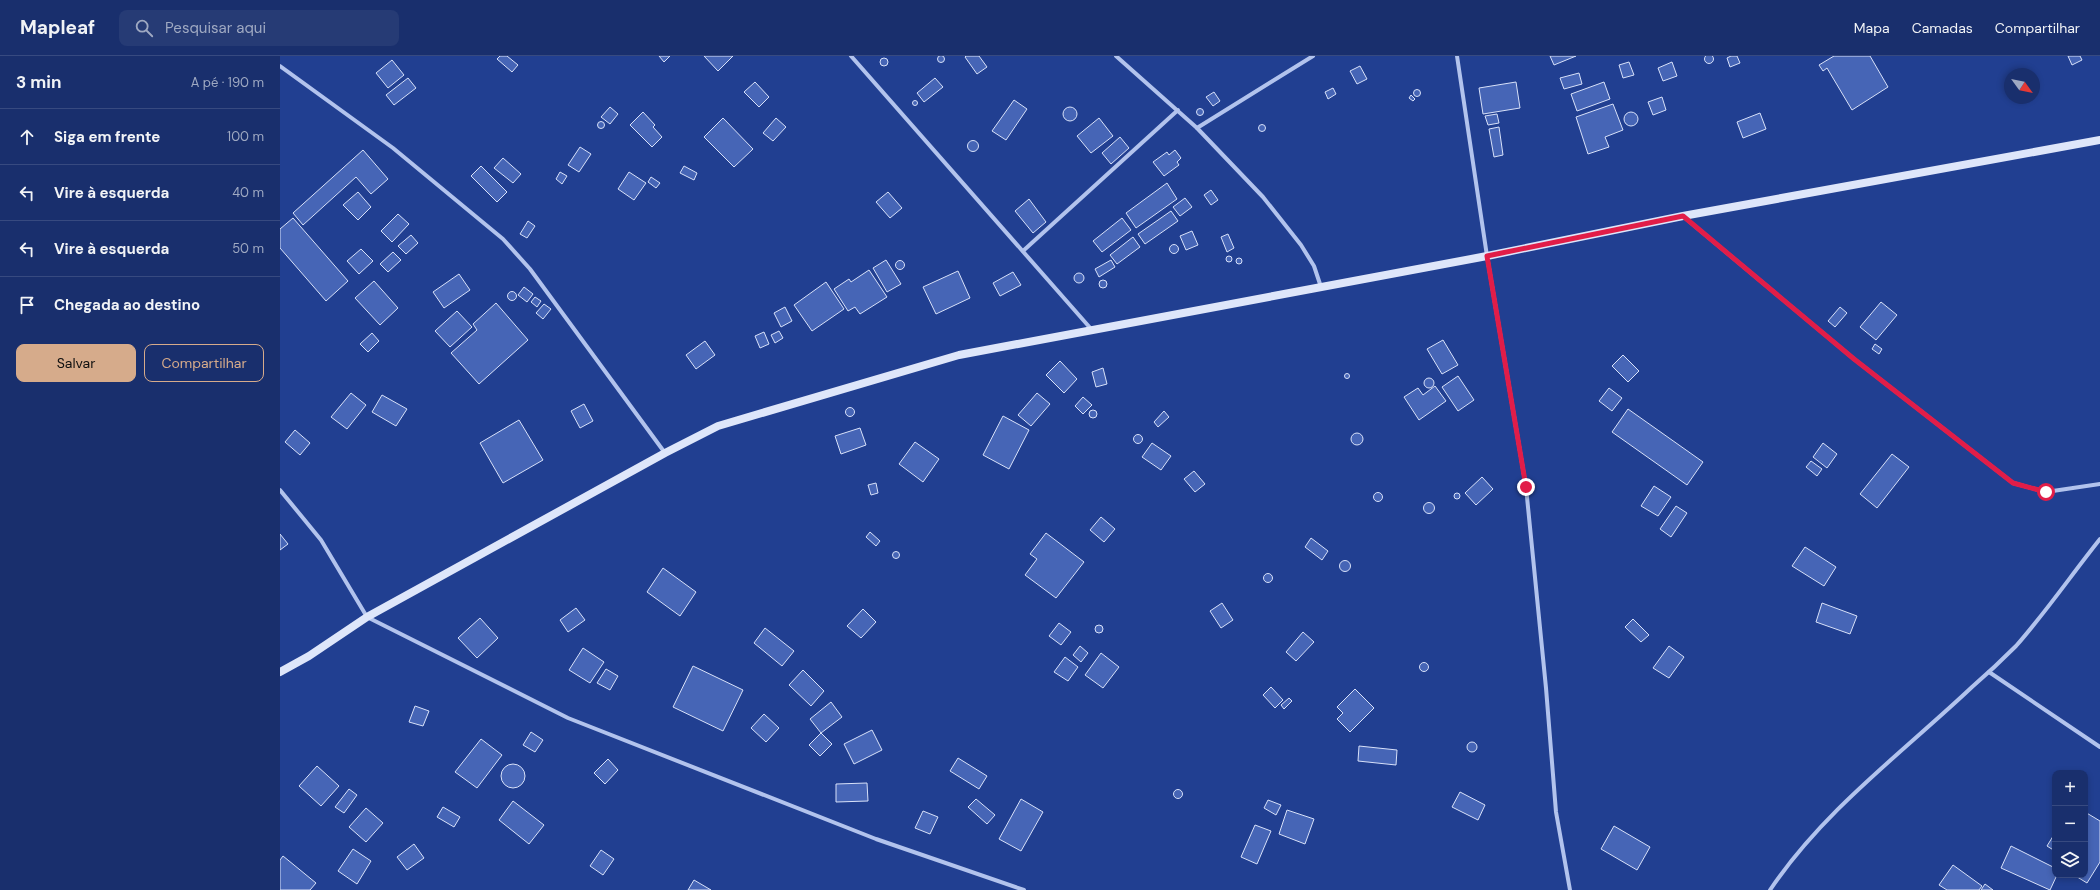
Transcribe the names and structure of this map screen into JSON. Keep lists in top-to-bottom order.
{
  "north": "bottom right",
  "page": {
    "header": "Mapleaf",
    "search": "Pesquisar aqui",
    "nav": ["Mapa", "Camadas", "Compartilhar"],
    "heading": ["3 min", "A pé · 190 m"],
    "list": [
      ["Siga em frente", "100 m"],
      ["Vire à esquerda", "40 m"],
      ["Vire à esquerda", "50 m"],
      "Chegada ao destino"
    ],
    "buttons": ["Salvar", "Compartilhar"],
    "map_buttons": ["+", "−"]
  }
}
